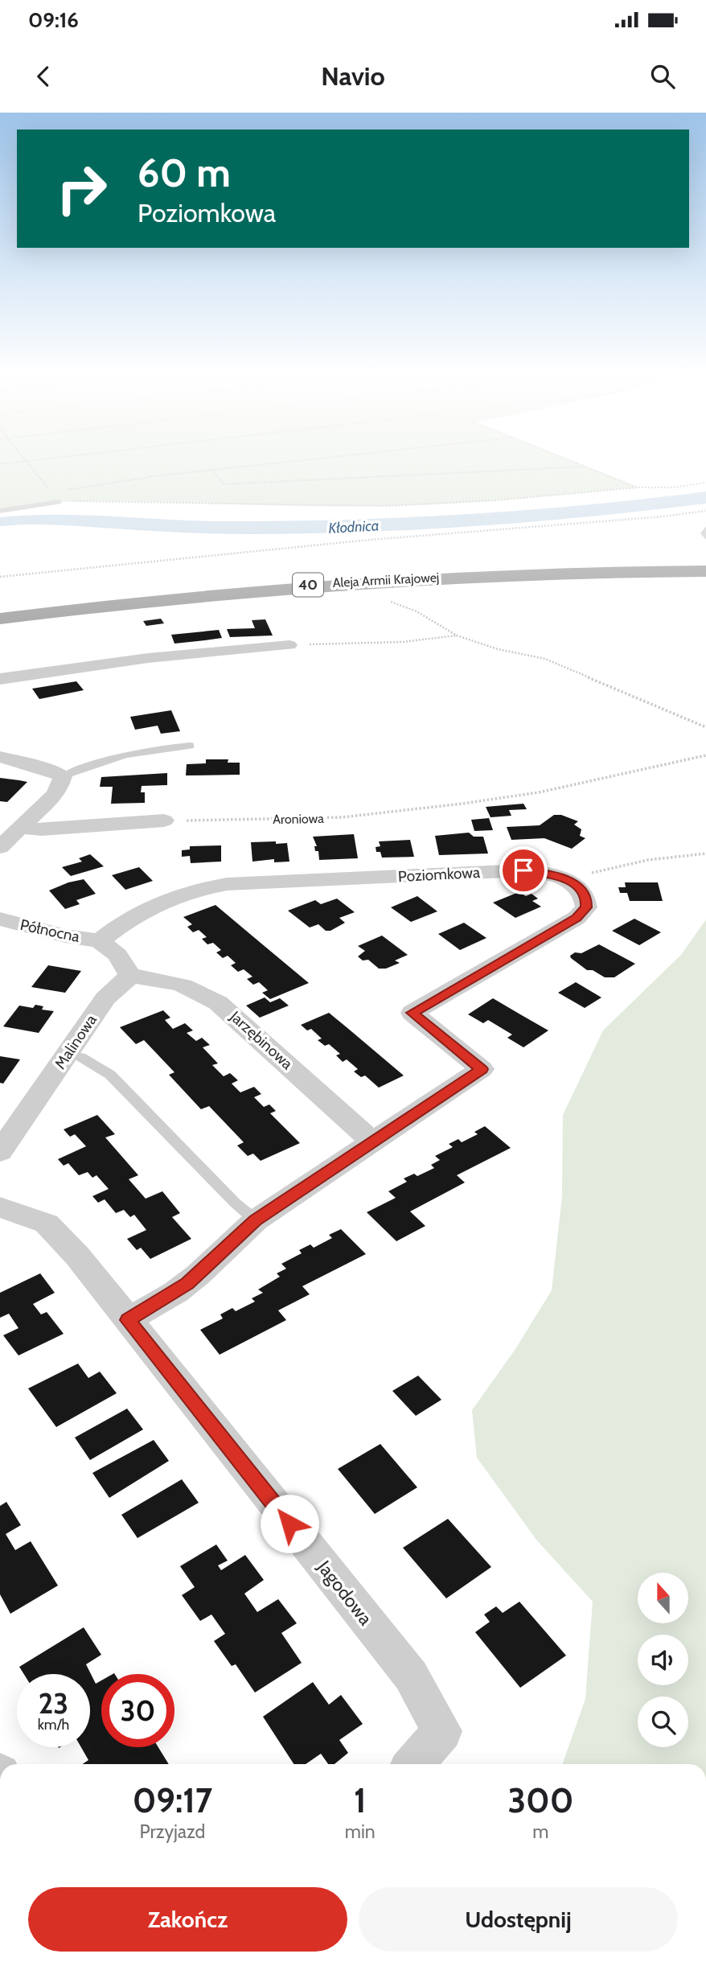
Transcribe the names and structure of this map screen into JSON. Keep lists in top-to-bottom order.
{
  "streets": {
    "main road": ["Aleja Armii Krajowej", "40"],
    "street": [
      "Poziomkowa",
      "Północna",
      "Jarzębinowa",
      "Malinowa",
      "Jagodowa"
    ],
    "path": ["Aroniowa"]
  },
  "crossings": [
    ["Poziomkowa", "Północna"],
    ["Poziomkowa", "Jarzębinowa"],
    ["Poziomkowa", "Jagodowa"],
    ["Jarzębinowa", "Malinowa"]
  ],
  "water": ["Kłodnica"],
  "north": "top",
  "page": {
    "status": "09:16",
    "header": "Navio",
    "turn": ["60 m", "Poziomkowa"],
    "speed": "23 km/h",
    "limit": "30",
    "eta": [
      "09:17",
      "Przyjazd",
      "1",
      "min",
      "300",
      "m"
    ],
    "buttons": ["Zakończ", "Udostępnij"]
  }
}
